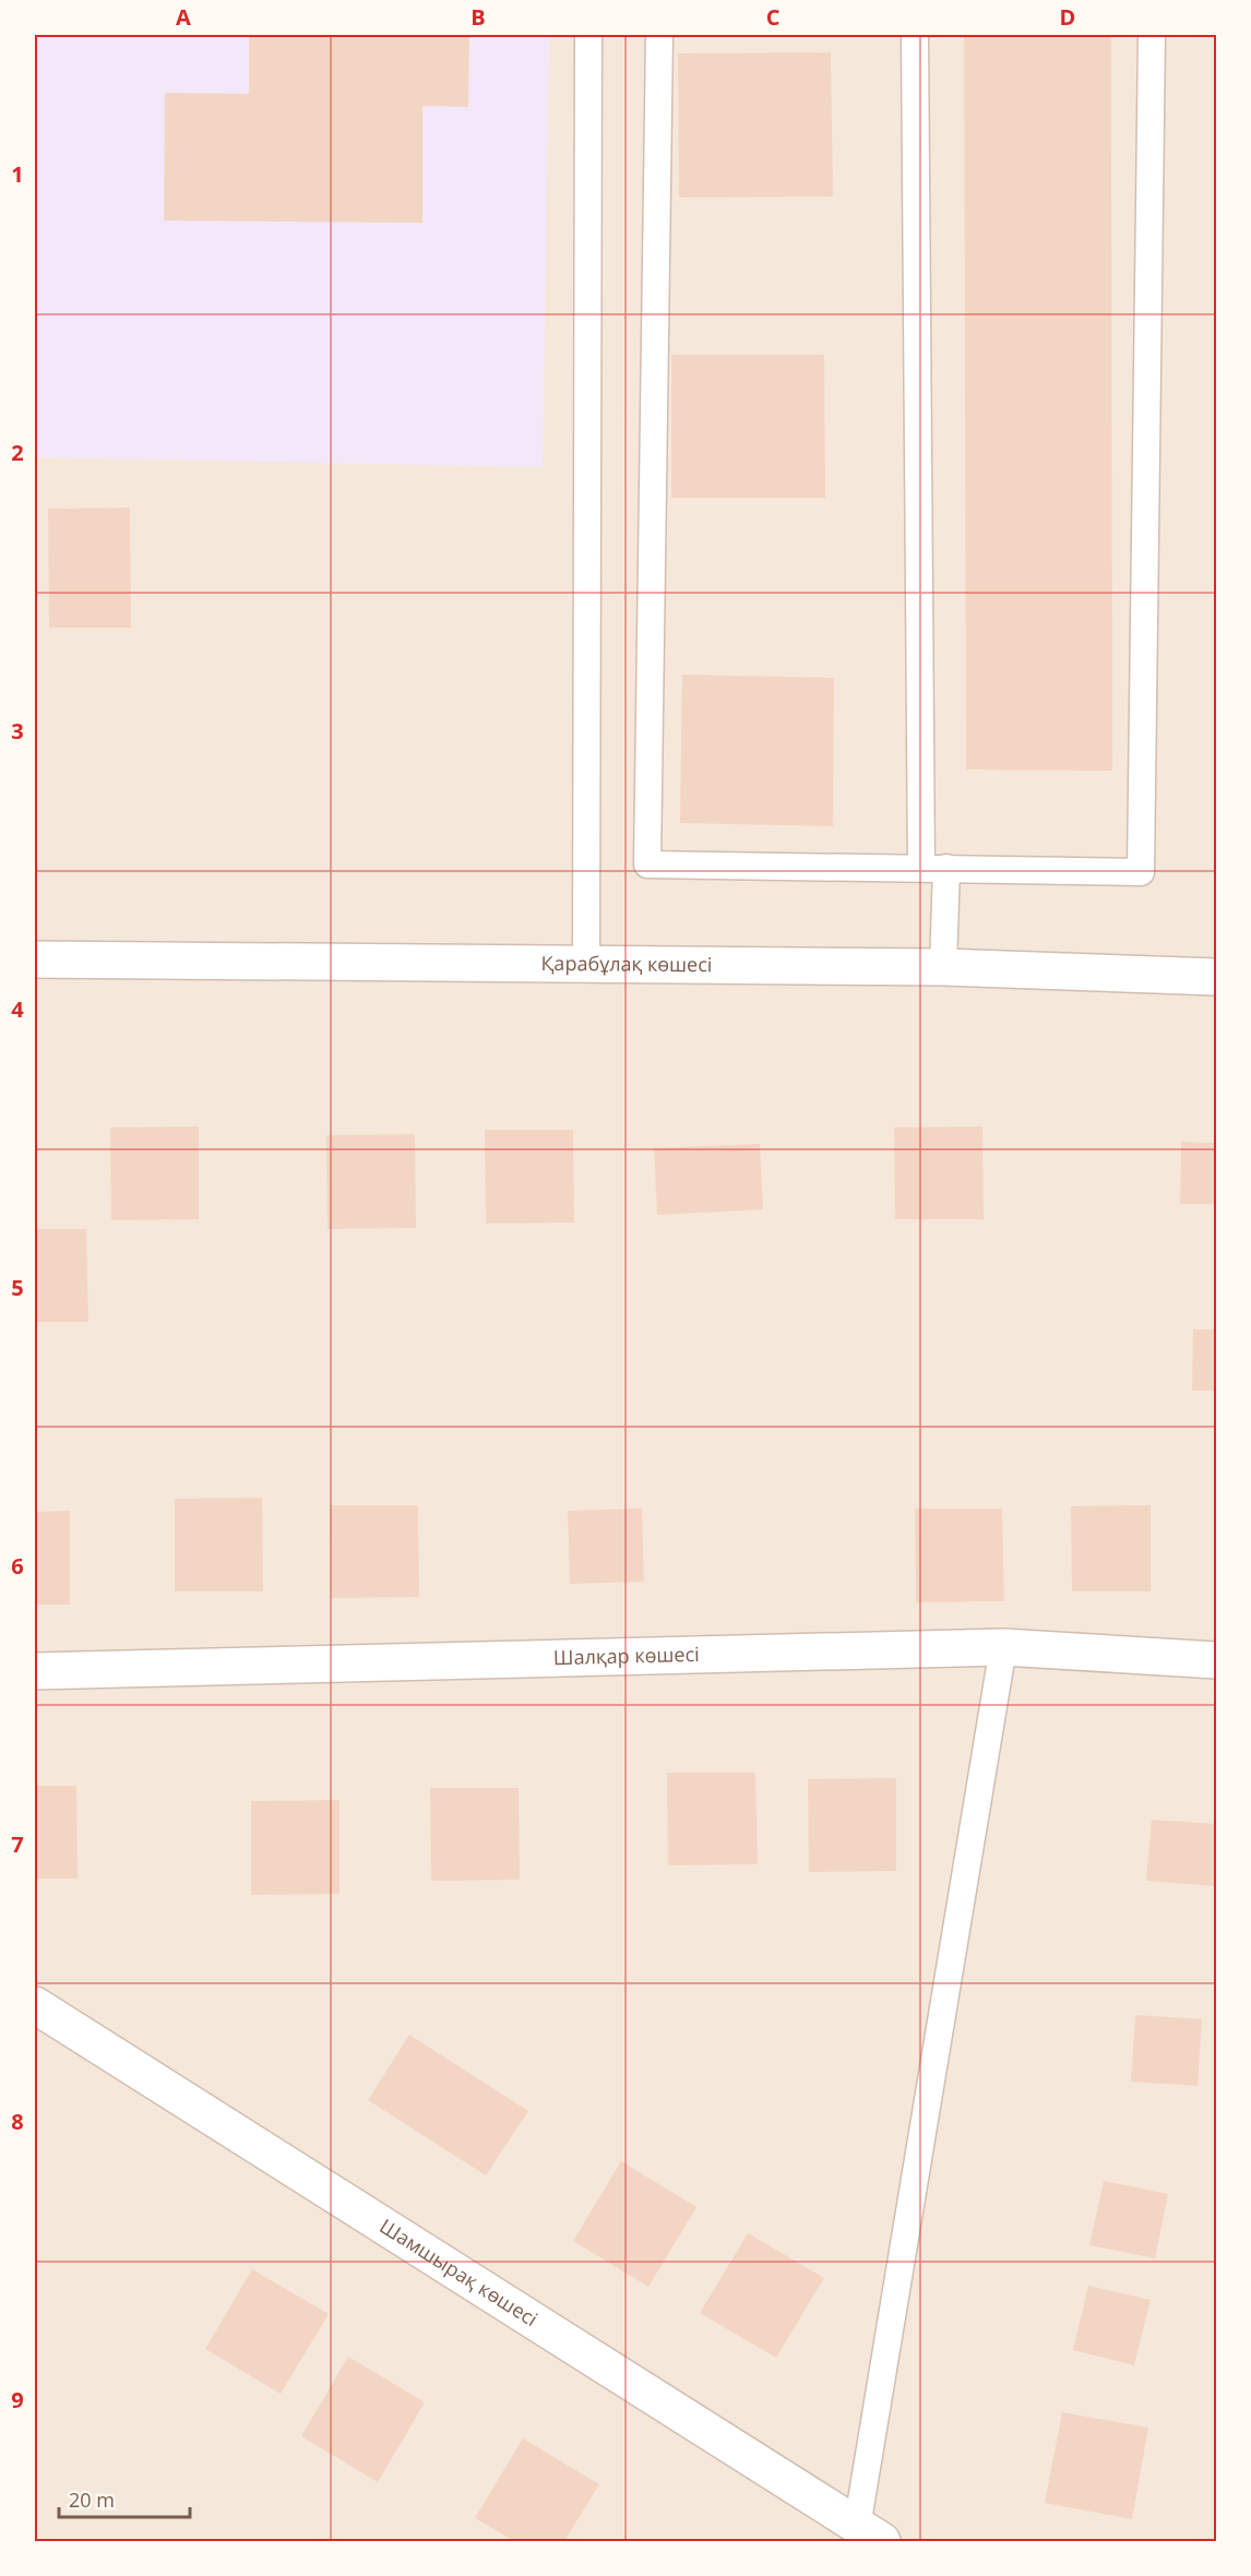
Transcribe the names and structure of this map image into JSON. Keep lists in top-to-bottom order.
{
  "streets": {
    "street": ["Қарабұлақ көшесі", "Шалқар көшесі", "Шамшырақ көшесі"]
  },
  "scale_bar": "20 m",
  "grid": {
    "columns": [
      "A",
      "B",
      "C",
      "D"
    ],
    "rows": [
      "1",
      "2",
      "3",
      "4",
      "5",
      "6",
      "7",
      "8",
      "9"
    ]
  }
}
